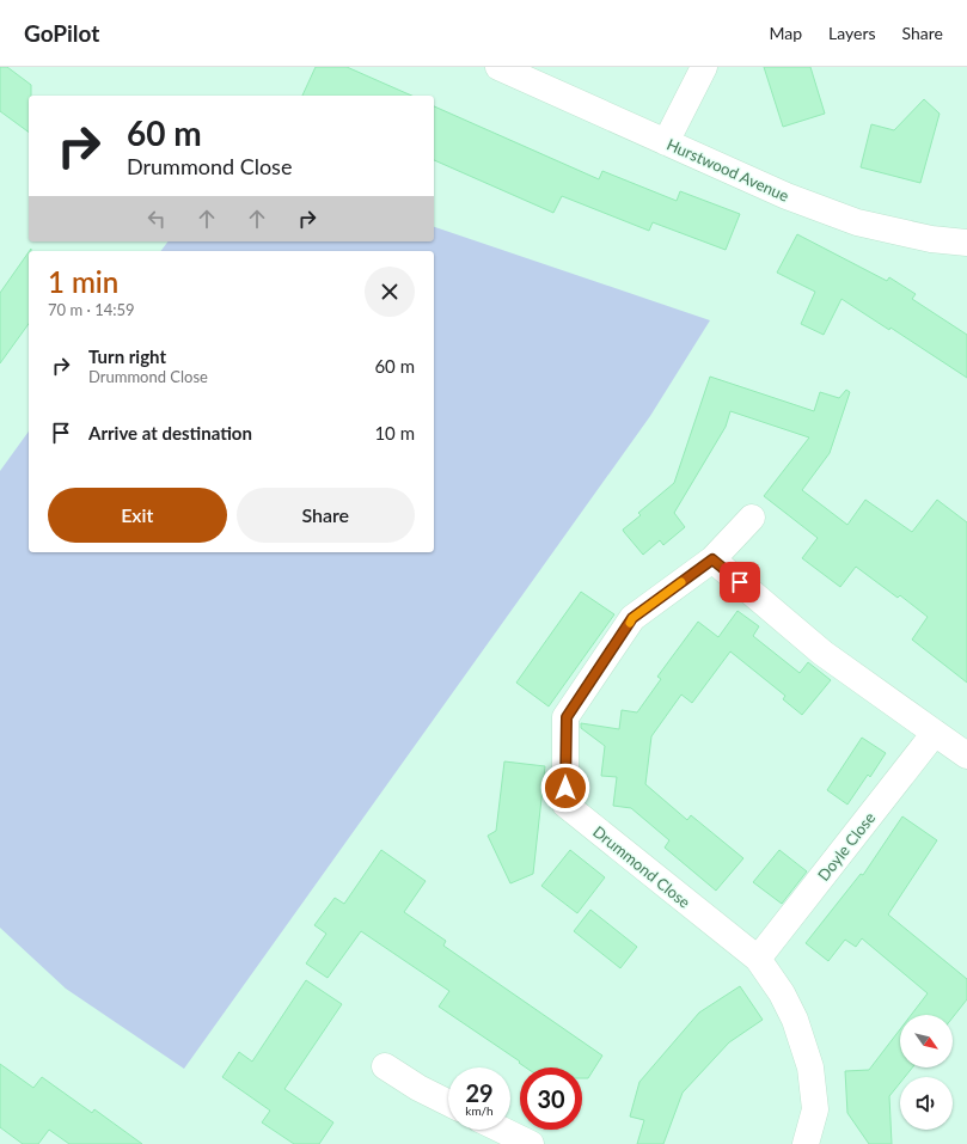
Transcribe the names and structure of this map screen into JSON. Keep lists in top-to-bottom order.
{
  "streets": {
    "street": ["Hurstwood Avenue", "Doyle Close", "Drummond Close"]
  },
  "crossings": [
    ["Doyle Close", "Drummond Close"]
  ],
  "north": "bottom right",
  "page": {
    "header": "GoPilot",
    "nav": ["Map", "Layers", "Share"],
    "turn": ["60 m", "Drummond Close"],
    "heading": ["1 min", "70 m · 14:59"],
    "list": [
      {
        "name": "Turn right",
        "note": "Drummond Close",
        "value": "60 m"
      },
      {
        "name": "Arrive at destination",
        "value": "10 m"
      }
    ],
    "buttons": ["Exit", "Share"],
    "speed": "29 km/h",
    "limit": "30"
  }
}
